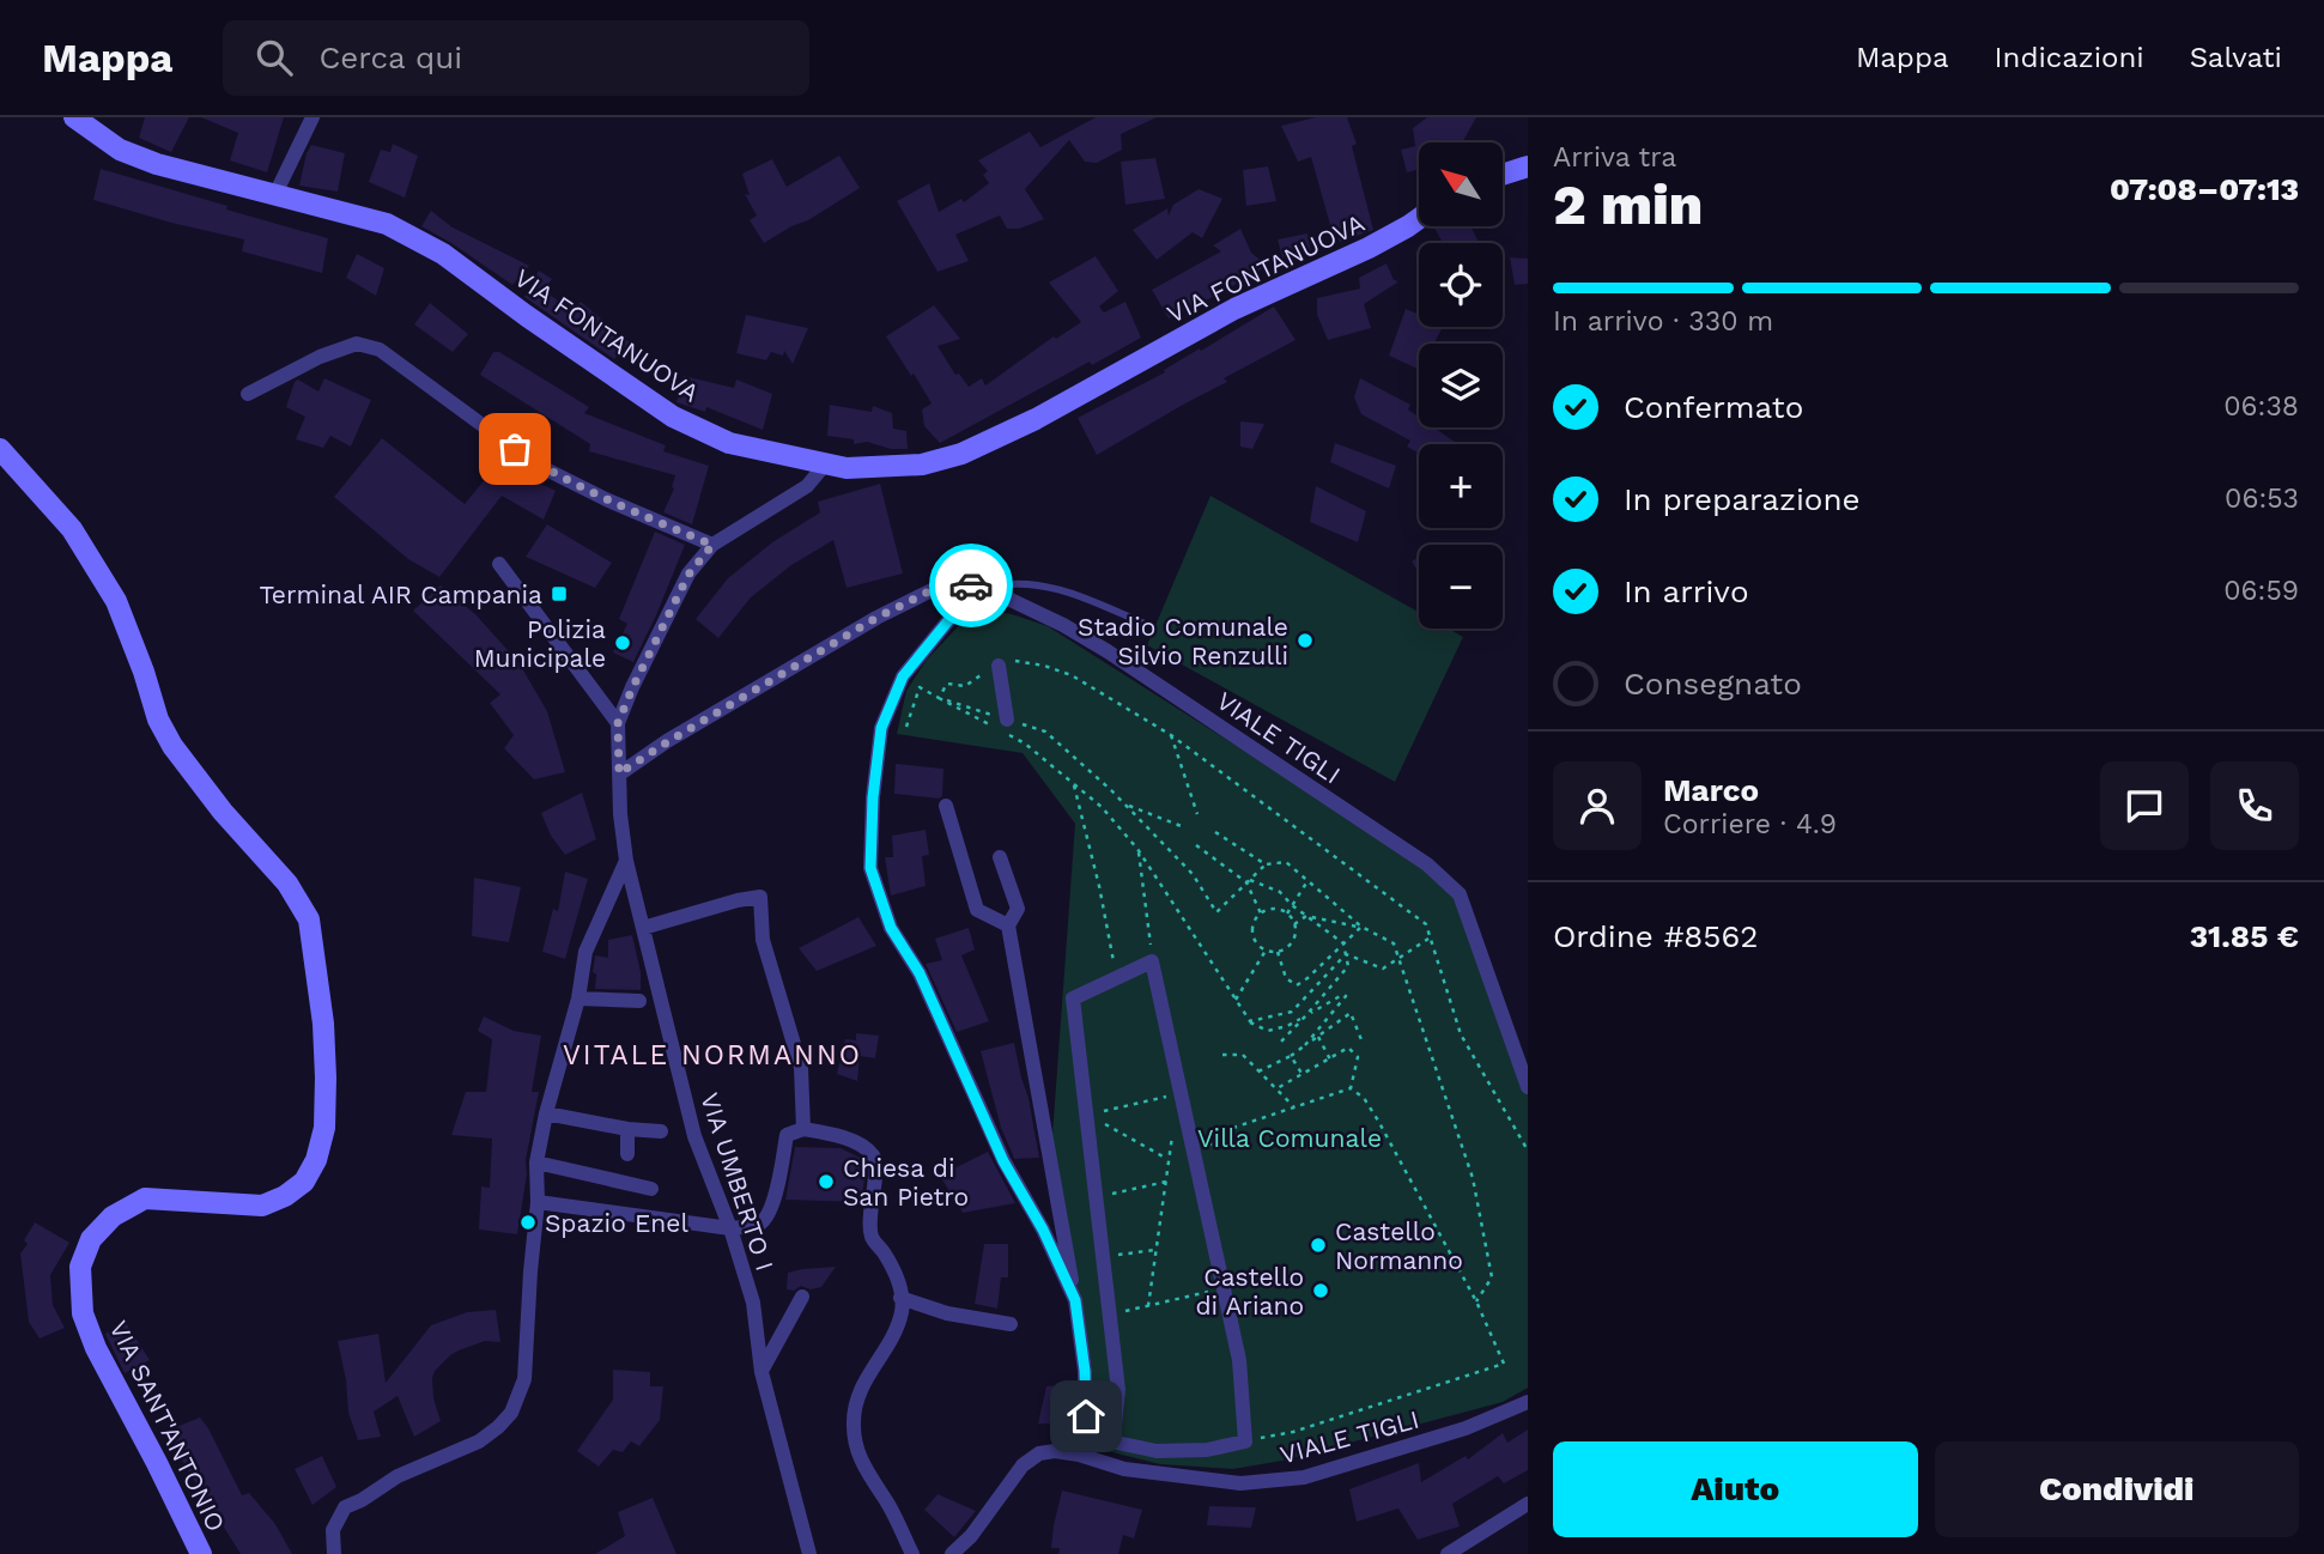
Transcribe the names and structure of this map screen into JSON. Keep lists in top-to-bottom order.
{
  "streets": {
    "street": [
      "VIA FONTANUOVA",
      "VIALE TIGLI",
      "VIA UMBERTO I",
      "VIA SANT'ANTONIO"
    ]
  },
  "crossings": [
    ["VIALE TIGLI", "VIA UMBERTO I"]
  ],
  "districts": ["VITALE NORMANNO"],
  "parks": ["Villa Comunale"],
  "places": {
    "transit": ["Terminal AIR Campania"],
    "other": [
      "Stadio Comunale Silvio Renzulli",
      "Polizia Municipale",
      "Chiesa di San Pietro",
      "Spazio Enel",
      "Castello Normanno",
      "Castello di Ariano"
    ]
  },
  "north": "top left",
  "page": {
    "header": "Mappa",
    "search": "Cerca qui",
    "nav": ["Mappa", "Indicazioni", "Salvati"],
    "heading": ["2 min", "Arriva tra", "07:08–07:13"],
    "panel": [
      "Marco",
      "Corriere · 4.9",
      "Ordine #8562",
      "31.85 €"
    ],
    "map_buttons": ["+", "−"],
    "bar": "In arrivo · 330 m",
    "list": [
      ["Confermato", "06:38"],
      ["In preparazione", "06:53"],
      ["In arrivo", "06:59"],
      "Consegnato"
    ],
    "buttons": ["Aiuto", "Condividi"]
  }
}
